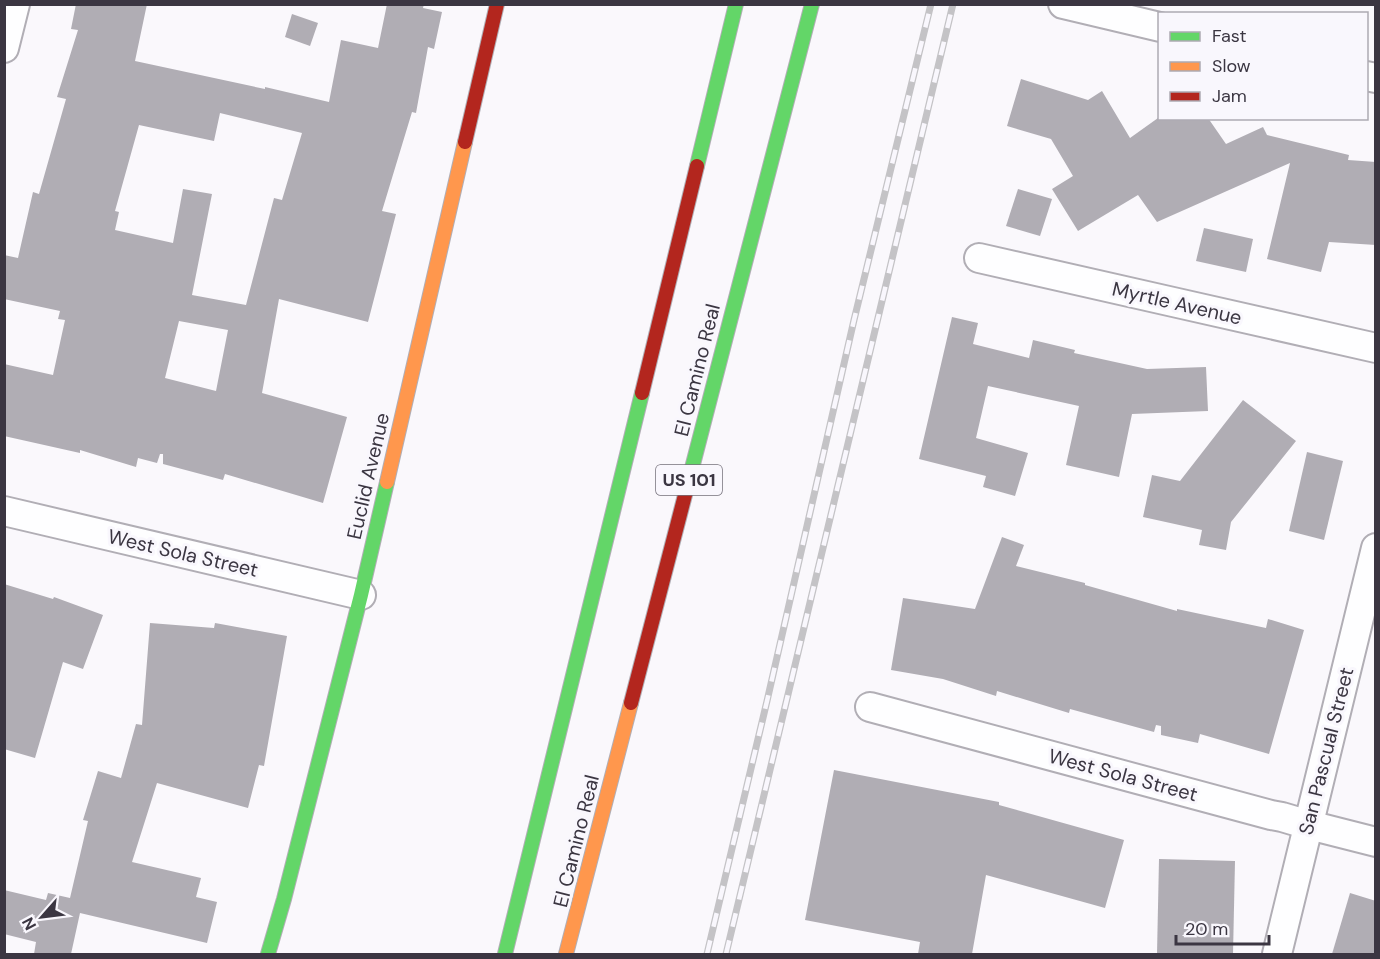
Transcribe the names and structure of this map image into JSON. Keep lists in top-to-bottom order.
{
  "streets": {
    "main road": ["El Camino Real", "Euclid Avenue", "US 101"],
    "street": ["Myrtle Avenue", "West Sola Street", "San Pascual Street"]
  },
  "crossings": [
    ["Euclid Avenue", "West Sola Street"],
    ["West Sola Street", "San Pascual Street"]
  ],
  "legend": ["Fast", "Slow", "Jam"],
  "scale_bar": "20 m",
  "north": "bottom left"
}
